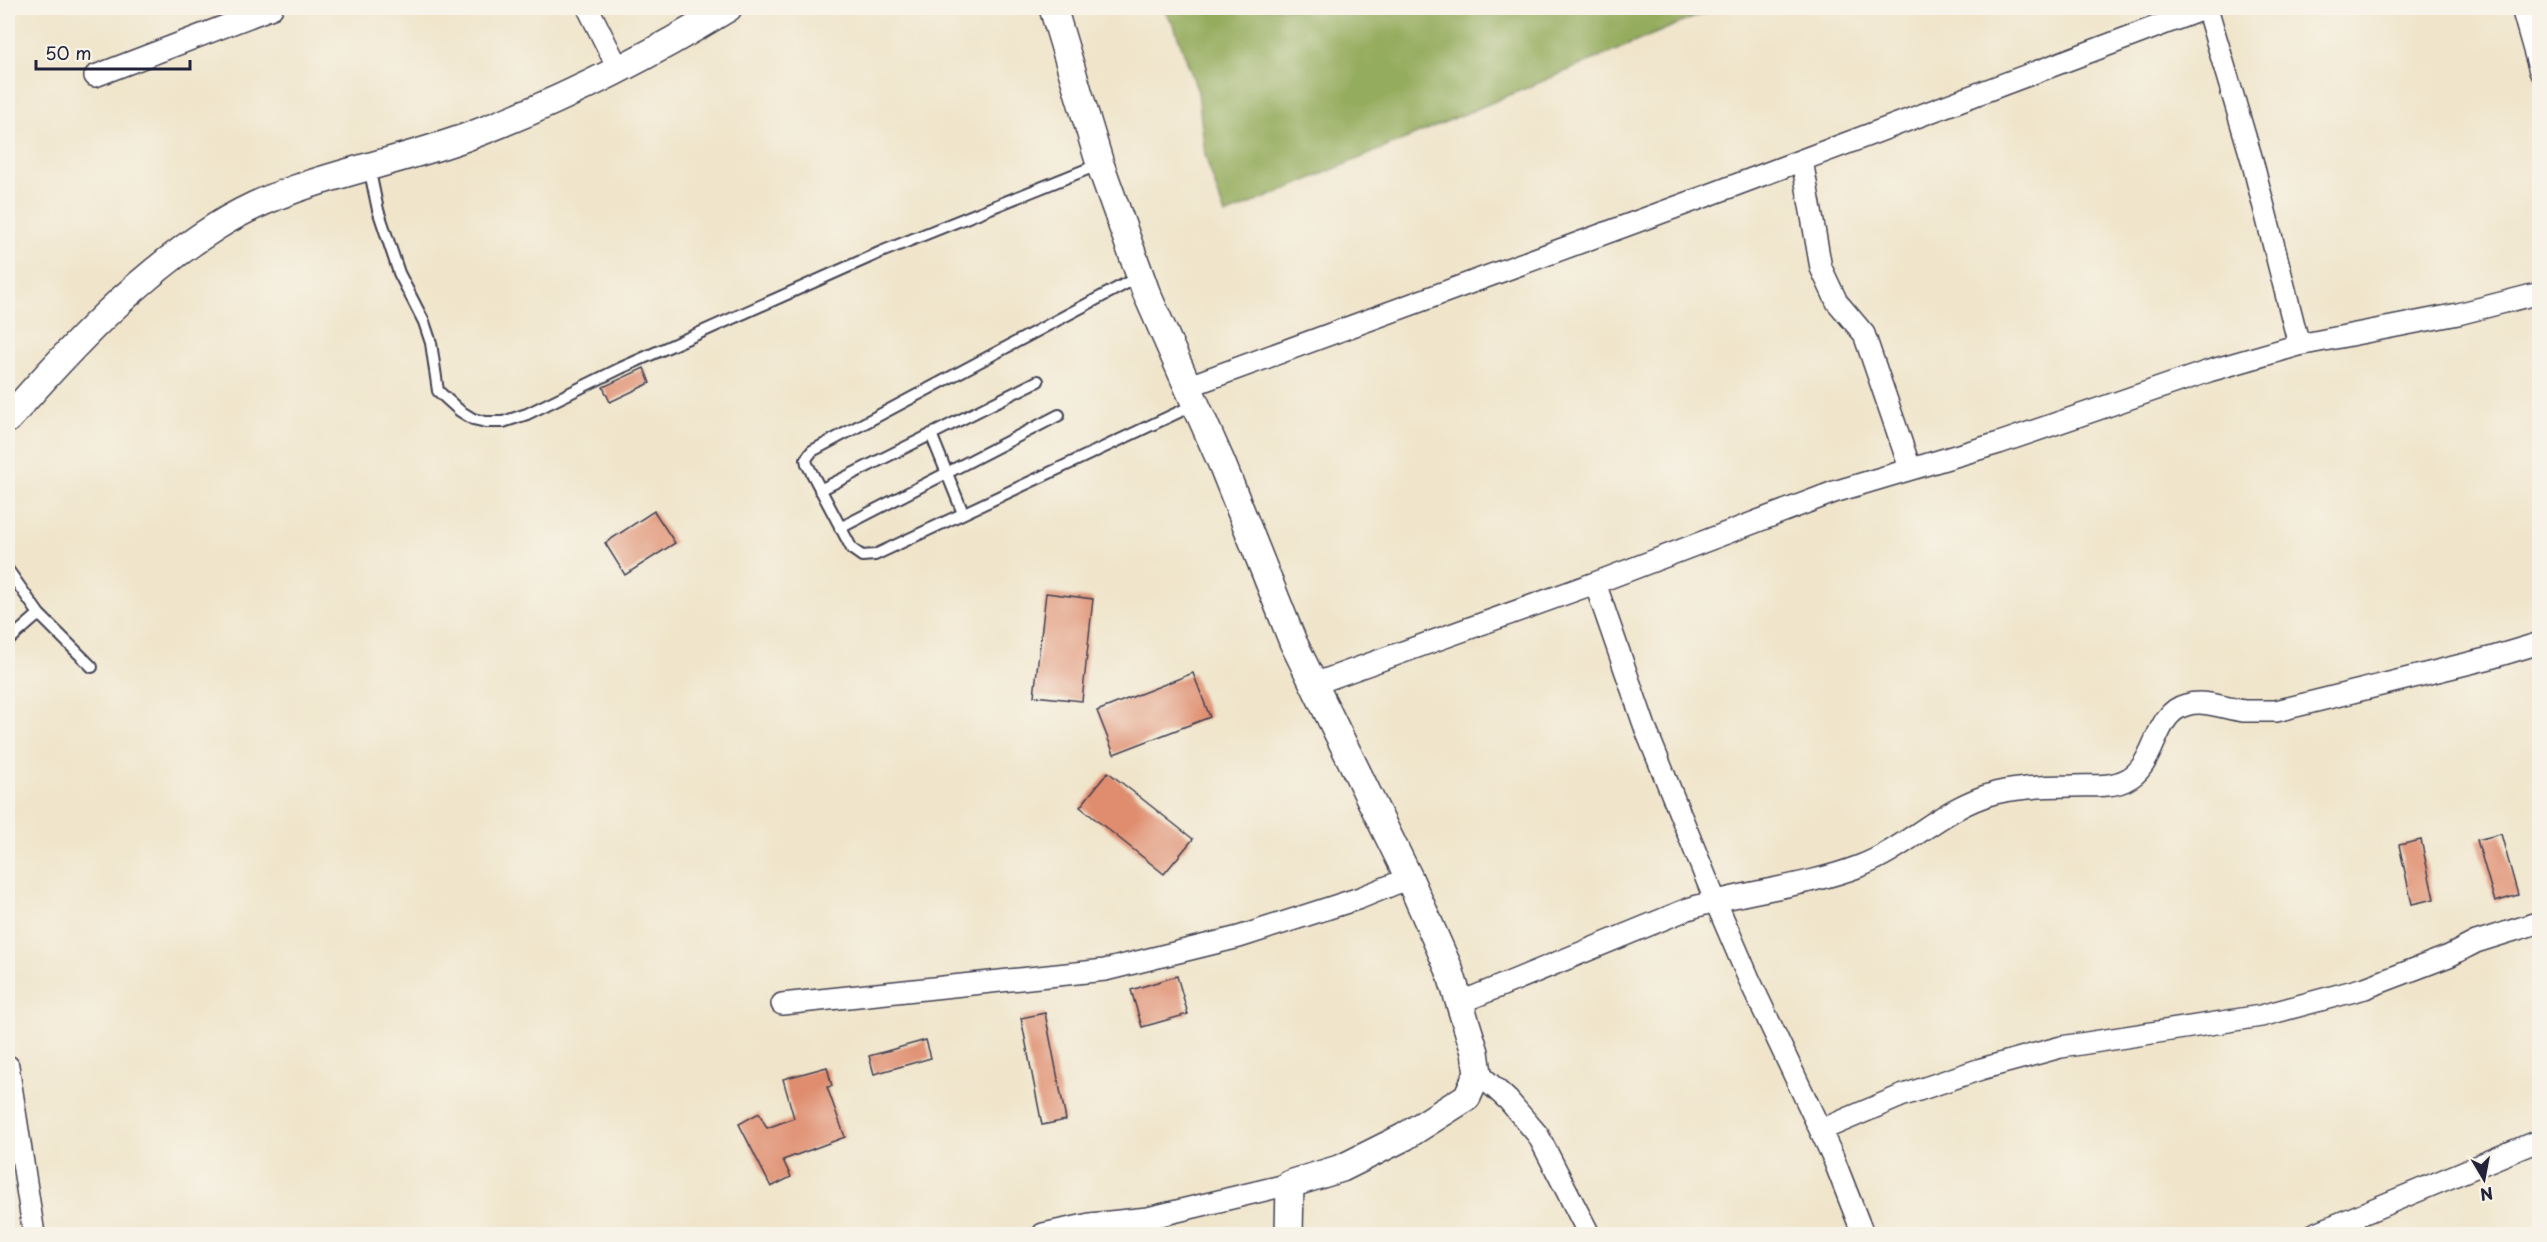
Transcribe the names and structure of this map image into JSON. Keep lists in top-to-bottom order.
{
  "scale_bar": "50 m",
  "north": "bottom"
}
